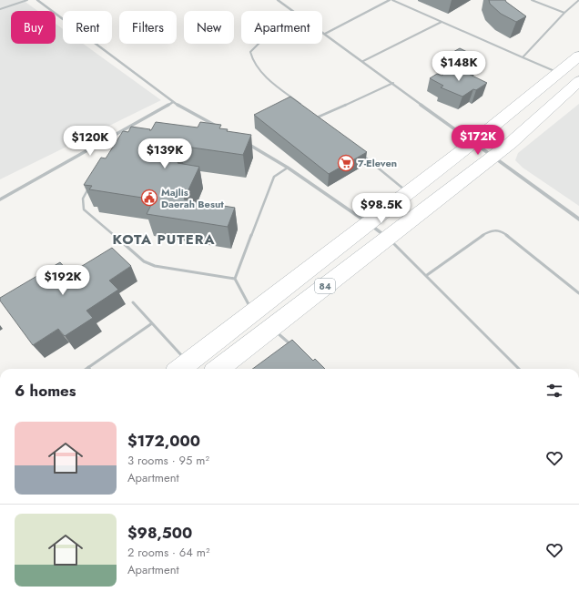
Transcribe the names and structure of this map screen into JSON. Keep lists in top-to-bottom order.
{
  "streets": {
    "main road": ["84"]
  },
  "districts": ["KOTA PUTERA"],
  "places": {
    "supermarket": ["7-Eleven"],
    "public building": ["Majlis Daerah Besut"]
  },
  "page": {
    "chip": [
      "Buy",
      "Rent",
      "Filters",
      "New",
      "Apartment"
    ],
    "price": [
      "$148K",
      "$172K",
      "$120K",
      "$139K",
      "$98.5K",
      "$192K"
    ],
    "heading": "6 homes",
    "list": [
      {
        "name": "$172,000",
        "note": "3 rooms · 95 m² · Apartment"
      },
      {
        "name": "$98,500",
        "note": "2 rooms · 64 m² · Apartment"
      }
    ]
  }
}
